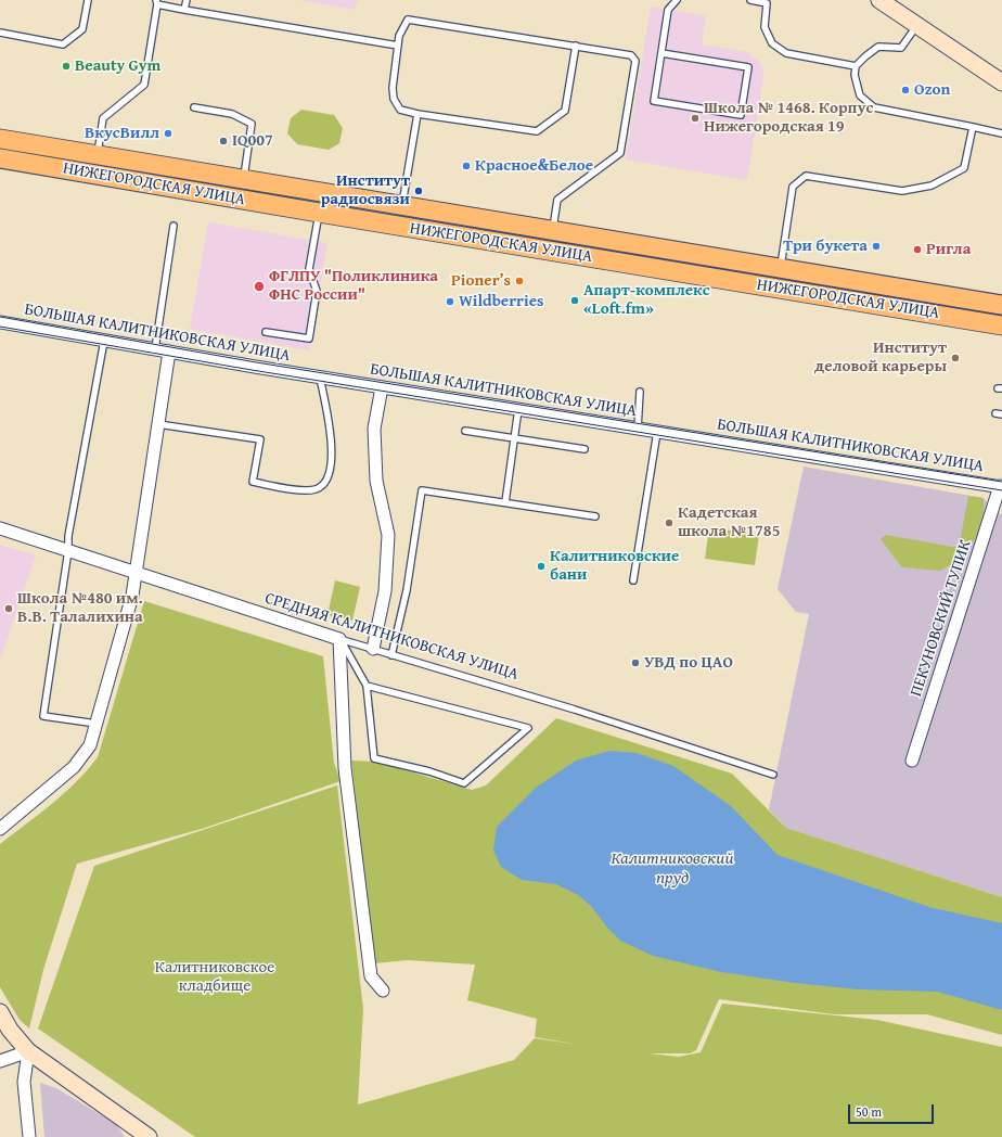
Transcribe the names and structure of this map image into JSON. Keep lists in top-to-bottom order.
{
  "streets": {
    "main road": ["НИЖЕГОРОДСКАЯ УЛИЦА"],
    "street": ["БОЛЬШАЯ КАЛИТНИКОВСКАЯ УЛИЦА", "ПЕКУНОВСКИЙ ТУПИК", "СРЕДНЯЯ КАЛИТНИКОВСКАЯ УЛИЦА"]
  },
  "crossings": [
    ["БОЛЬШАЯ КАЛИТНИКОВСКАЯ УЛИЦА", "ПЕКУНОВСКИЙ ТУПИК"]
  ],
  "water": ["Калитниковский пруд"],
  "parks": ["Калитниковское кладбище"],
  "places": [
    "Beauty Gym",
    "Ozon",
    "Школа № 1468. Корпус Нижегородская 19",
    "ВкусВилл",
    "IQ007",
    "Красное&Белое",
    "Институт радиосвязи",
    "Три букета",
    "Ригла",
    "Pioner’s",
    "ФГЛПУ \"Поликлиника ФНС России\"",
    "Апарт-комплекс «Loft.fm»",
    "Wildberries",
    "Институт деловой карьеры",
    "Кадетская школа №1785",
    "Калитниковские бани",
    "Школа №480 им. В.В. Талалихина",
    "УВД по ЦАО"
  ],
  "scale_bar": "50 m"
}
